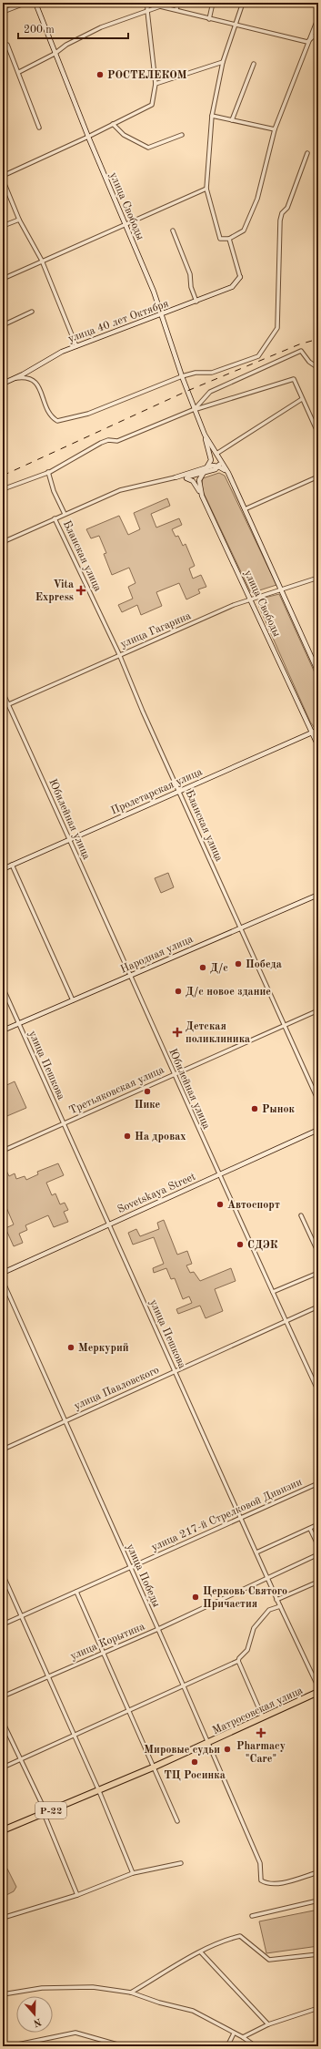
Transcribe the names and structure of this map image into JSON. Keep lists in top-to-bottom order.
{
  "streets": {
    "highway": ["Матросовская улица", "Р-22"],
    "street": [
      "улица Свободы",
      "улица 40 лет Октября",
      "Бланская улица",
      "улица Гагарина",
      "Пролетарская улица",
      "Юбилейная улица",
      "Народная улица",
      "улица Пешкова",
      "Третьяковская улица",
      "Sovetskaya Street",
      "улица Павловского",
      "улица 217-й Стрелковой Дивизии",
      "улица Победы",
      "улица Корытина"
    ]
  },
  "crossings": [
    ["улица Свободы", "улица 40 лет Октября"],
    ["улица Свободы", "улица Гагарина"],
    ["улица Свободы", "Пролетарская улица"],
    ["Бланская улица", "улица Гагарина"],
    ["Бланская улица", "Пролетарская улица"],
    ["Бланская улица", "Народная улица"],
    ["Бланская улица", "Третьяковская улица"],
    ["улица Гагарина", "Юбилейная улица"],
    ["Пролетарская улица", "Юбилейная улица"],
    ["Юбилейная улица", "Народная улица"],
    ["Юбилейная улица", "Третьяковская улица"],
    ["Юбилейная улица", "Sovetskaya Street"],
    ["Юбилейная улица", "улица Павловского"],
    ["Народная улица", "улица Пешкова"],
    ["улица Пешкова", "Третьяковская улица"],
    ["улица Пешкова", "Sovetskaya Street"],
    ["улица Пешкова", "улица Павловского"],
    ["улица Пешкова", "улица 217-й Стрелковой Дивизии"],
    ["улица Пешкова", "улица Корытина"],
    ["улица Павловского", "улица Победы"],
    ["улица 217-й Стрелковой Дивизии", "улица Победы"],
    ["улица Победы", "улица Корытина"],
    ["улица Победы", "Матросовская улица"]
  ],
  "places": {
    "other": [
      "РОСТЕЛЕКОМ",
      "Победа",
      "Д/с",
      "Д/с новое здание",
      "Пике",
      "Рынок",
      "На дровах",
      "Автоспорт",
      "СДЭК",
      "Меркурий",
      "Церковь Святого Причастия",
      "Мировые судьи",
      "ТЦ Росинка"
    ],
    "health": ["Vita Express", "Детская поликлиника", "Pharmacy \"Care\""]
  },
  "scale_bar": "200 m",
  "north": "bottom"
}
